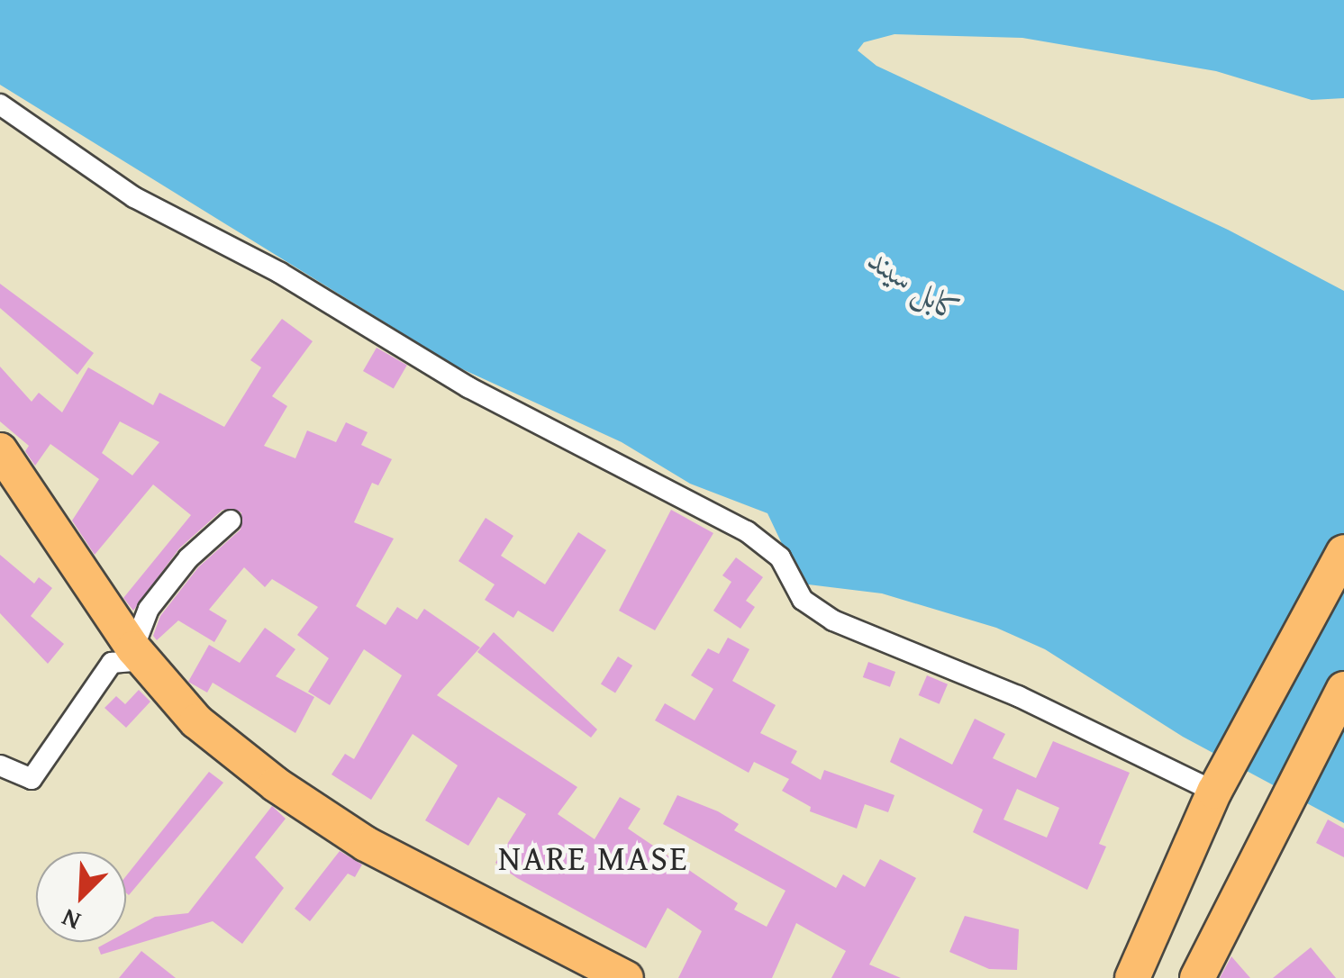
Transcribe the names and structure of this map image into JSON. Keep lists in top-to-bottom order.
{
  "districts": ["NARE MASE"],
  "water": ["کابل سيند"],
  "north": "bottom left"
}
